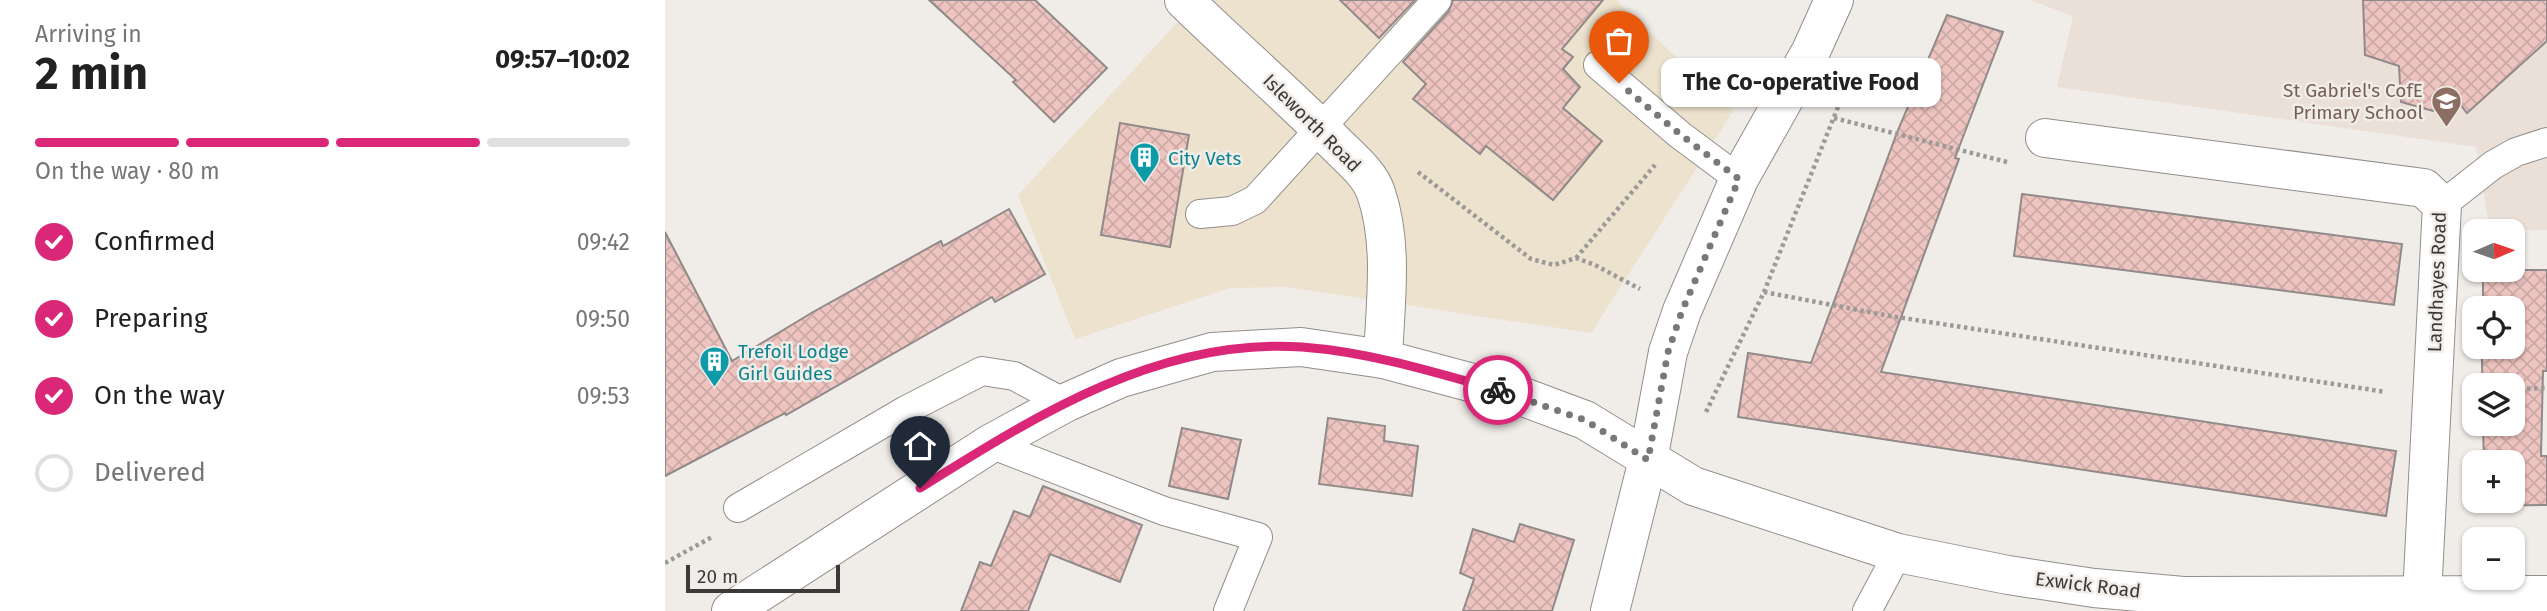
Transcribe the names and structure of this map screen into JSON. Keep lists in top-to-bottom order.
{
  "streets": {
    "street": ["Isleworth Road", "Landhayes Road", "Exwick Road"]
  },
  "crossings": [
    ["Isleworth Road", "Exwick Road"],
    ["Landhayes Road", "Exwick Road"]
  ],
  "places": {
    "other": ["The Co-operative Food"],
    "school or university": ["St Gabriel's CofE Primary School"],
    "building": ["City Vets", "Trefoil Lodge Girl Guides"]
  },
  "scale_bar": "20 m",
  "north": "right",
  "page": {
    "heading": ["2 min", "Arriving in", "09:57–10:02"],
    "bubble": "The Co-operative Food",
    "bar": "On the way · 80 m",
    "list": [
      ["Confirmed", "09:42"],
      ["Preparing", "09:50"],
      ["On the way", "09:53"],
      "Delivered"
    ],
    "map_buttons": ["+", "−"],
    "scale": "20 m"
  }
}
